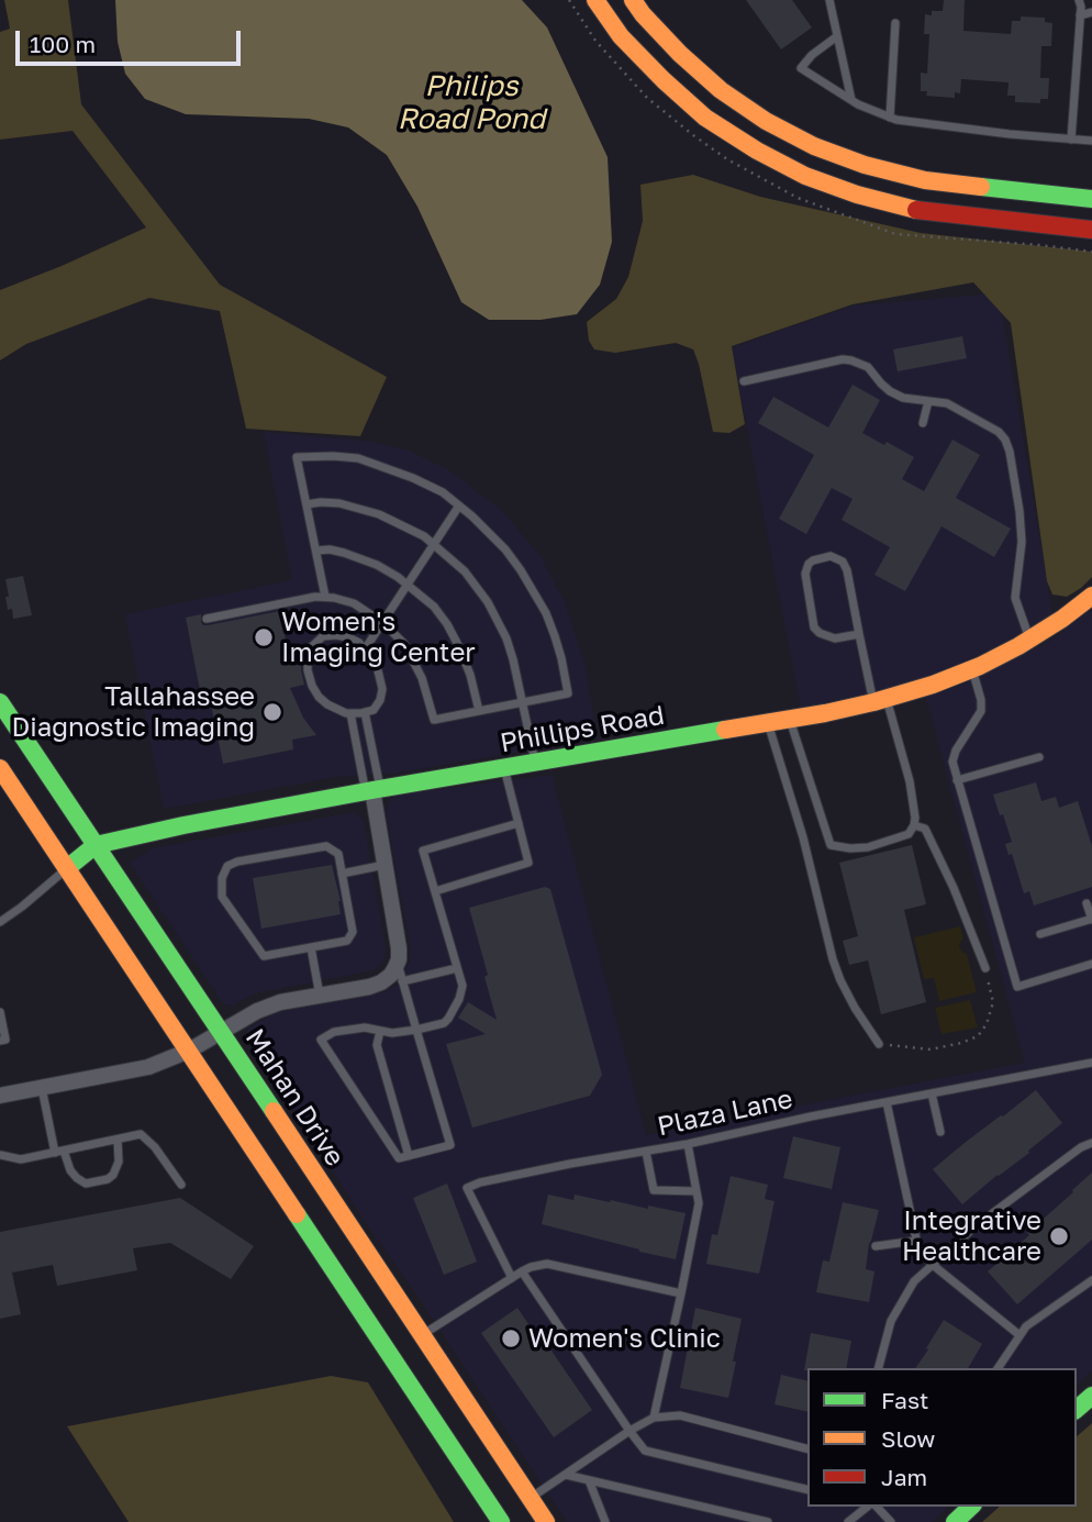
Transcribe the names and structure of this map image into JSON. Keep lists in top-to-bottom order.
{
  "streets": {
    "main road": ["Phillips Road", "Mahan Drive"],
    "lane": ["Plaza Lane"]
  },
  "crossings": [
    ["Phillips Road", "Mahan Drive"]
  ],
  "water": ["Philips Road Pond"],
  "places": [
    "Women's Imaging Center",
    "Tallahassee Diagnostic Imaging",
    "Integrative Healthcare",
    "Women's Clinic"
  ],
  "legend": ["Fast", "Slow", "Jam"],
  "scale_bar": "100 m"
}
